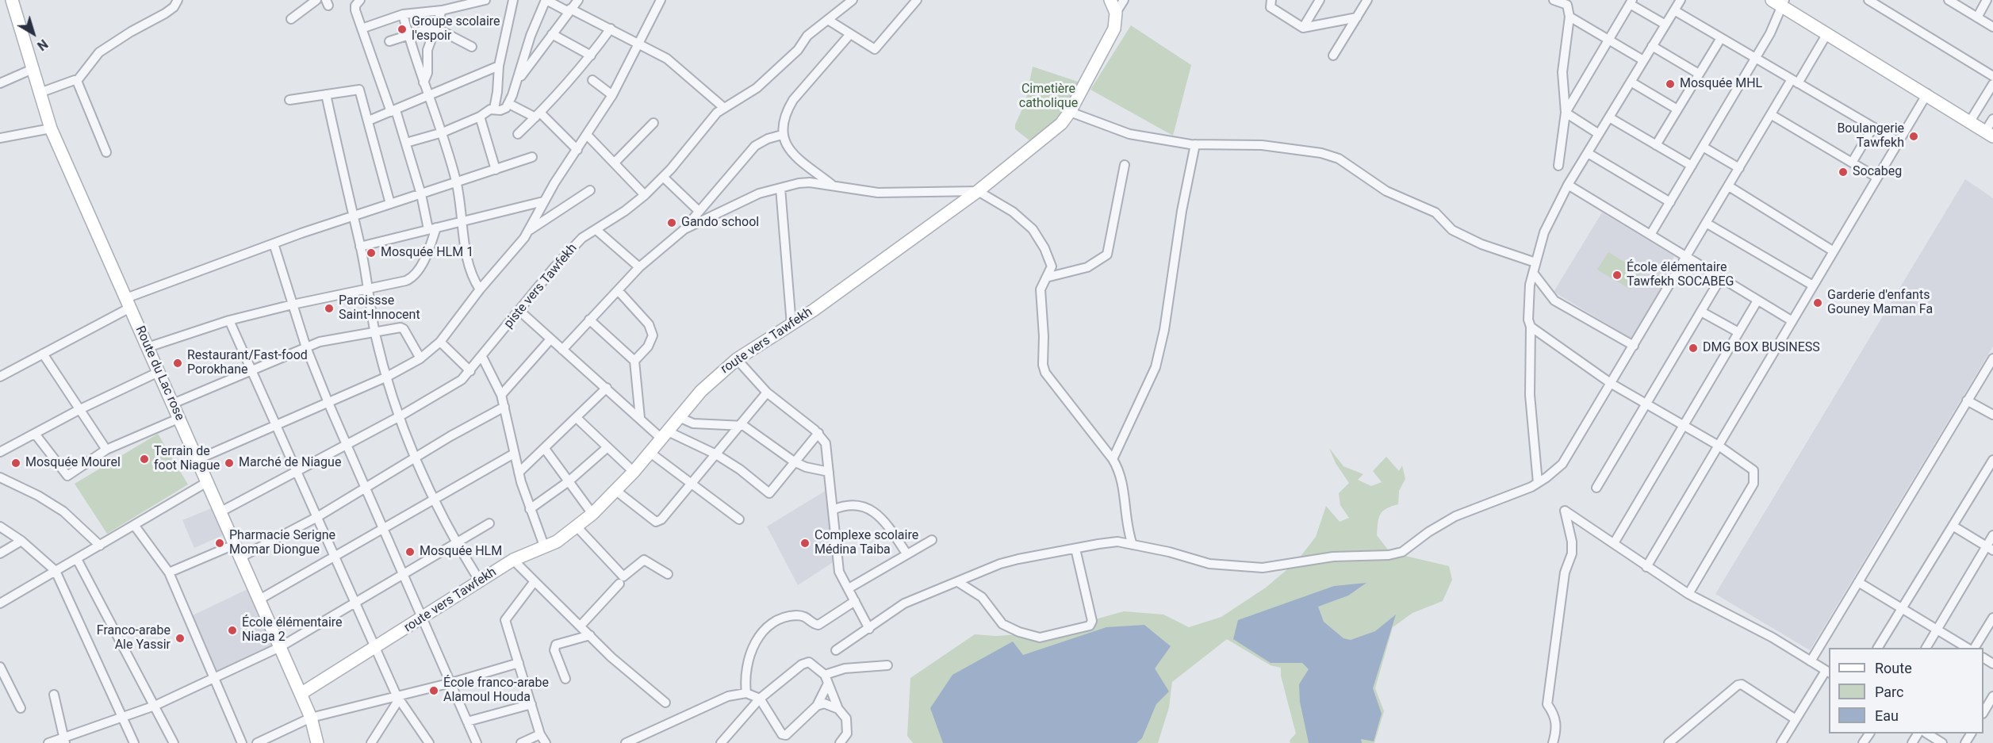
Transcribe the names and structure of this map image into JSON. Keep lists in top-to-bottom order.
{
  "streets": {
    "street": ["piste vers Tawfekh", "route vers Tawfekh", "Route du Lac rose"]
  },
  "crossings": [
    ["piste vers Tawfekh", "Route du Lac rose"],
    ["route vers Tawfekh", "Route du Lac rose"]
  ],
  "parks": ["Cimetière catholique"],
  "places": [
    "Groupe scolaire l'espoir",
    "Mosquée MHL",
    "Boulangerie Tawfekh",
    "Socabeg",
    "Gando school",
    "Mosquée HLM 1",
    "École élémentaire Tawfekh SOCABEG",
    "Garderie d'enfants Gouney Maman Fa",
    "Paroissse Saint-Innocent",
    "DMG BOX BUSINESS",
    "Restaurant/Fast-food Porokhane",
    "Terrain de foot Niague",
    "Mosquée Mourel",
    "Marché de Niague",
    "Pharmacie Serigne Momar Diongue",
    "Complexe scolaire Médina Taiba",
    "Mosquée HLM",
    "École élémentaire Niaga 2",
    "Franco-arabe Ale Yassir",
    "École franco-arabe Alamoul Houda"
  ],
  "legend": ["Route", "Parc", "Eau"],
  "north": "bottom right"
}
